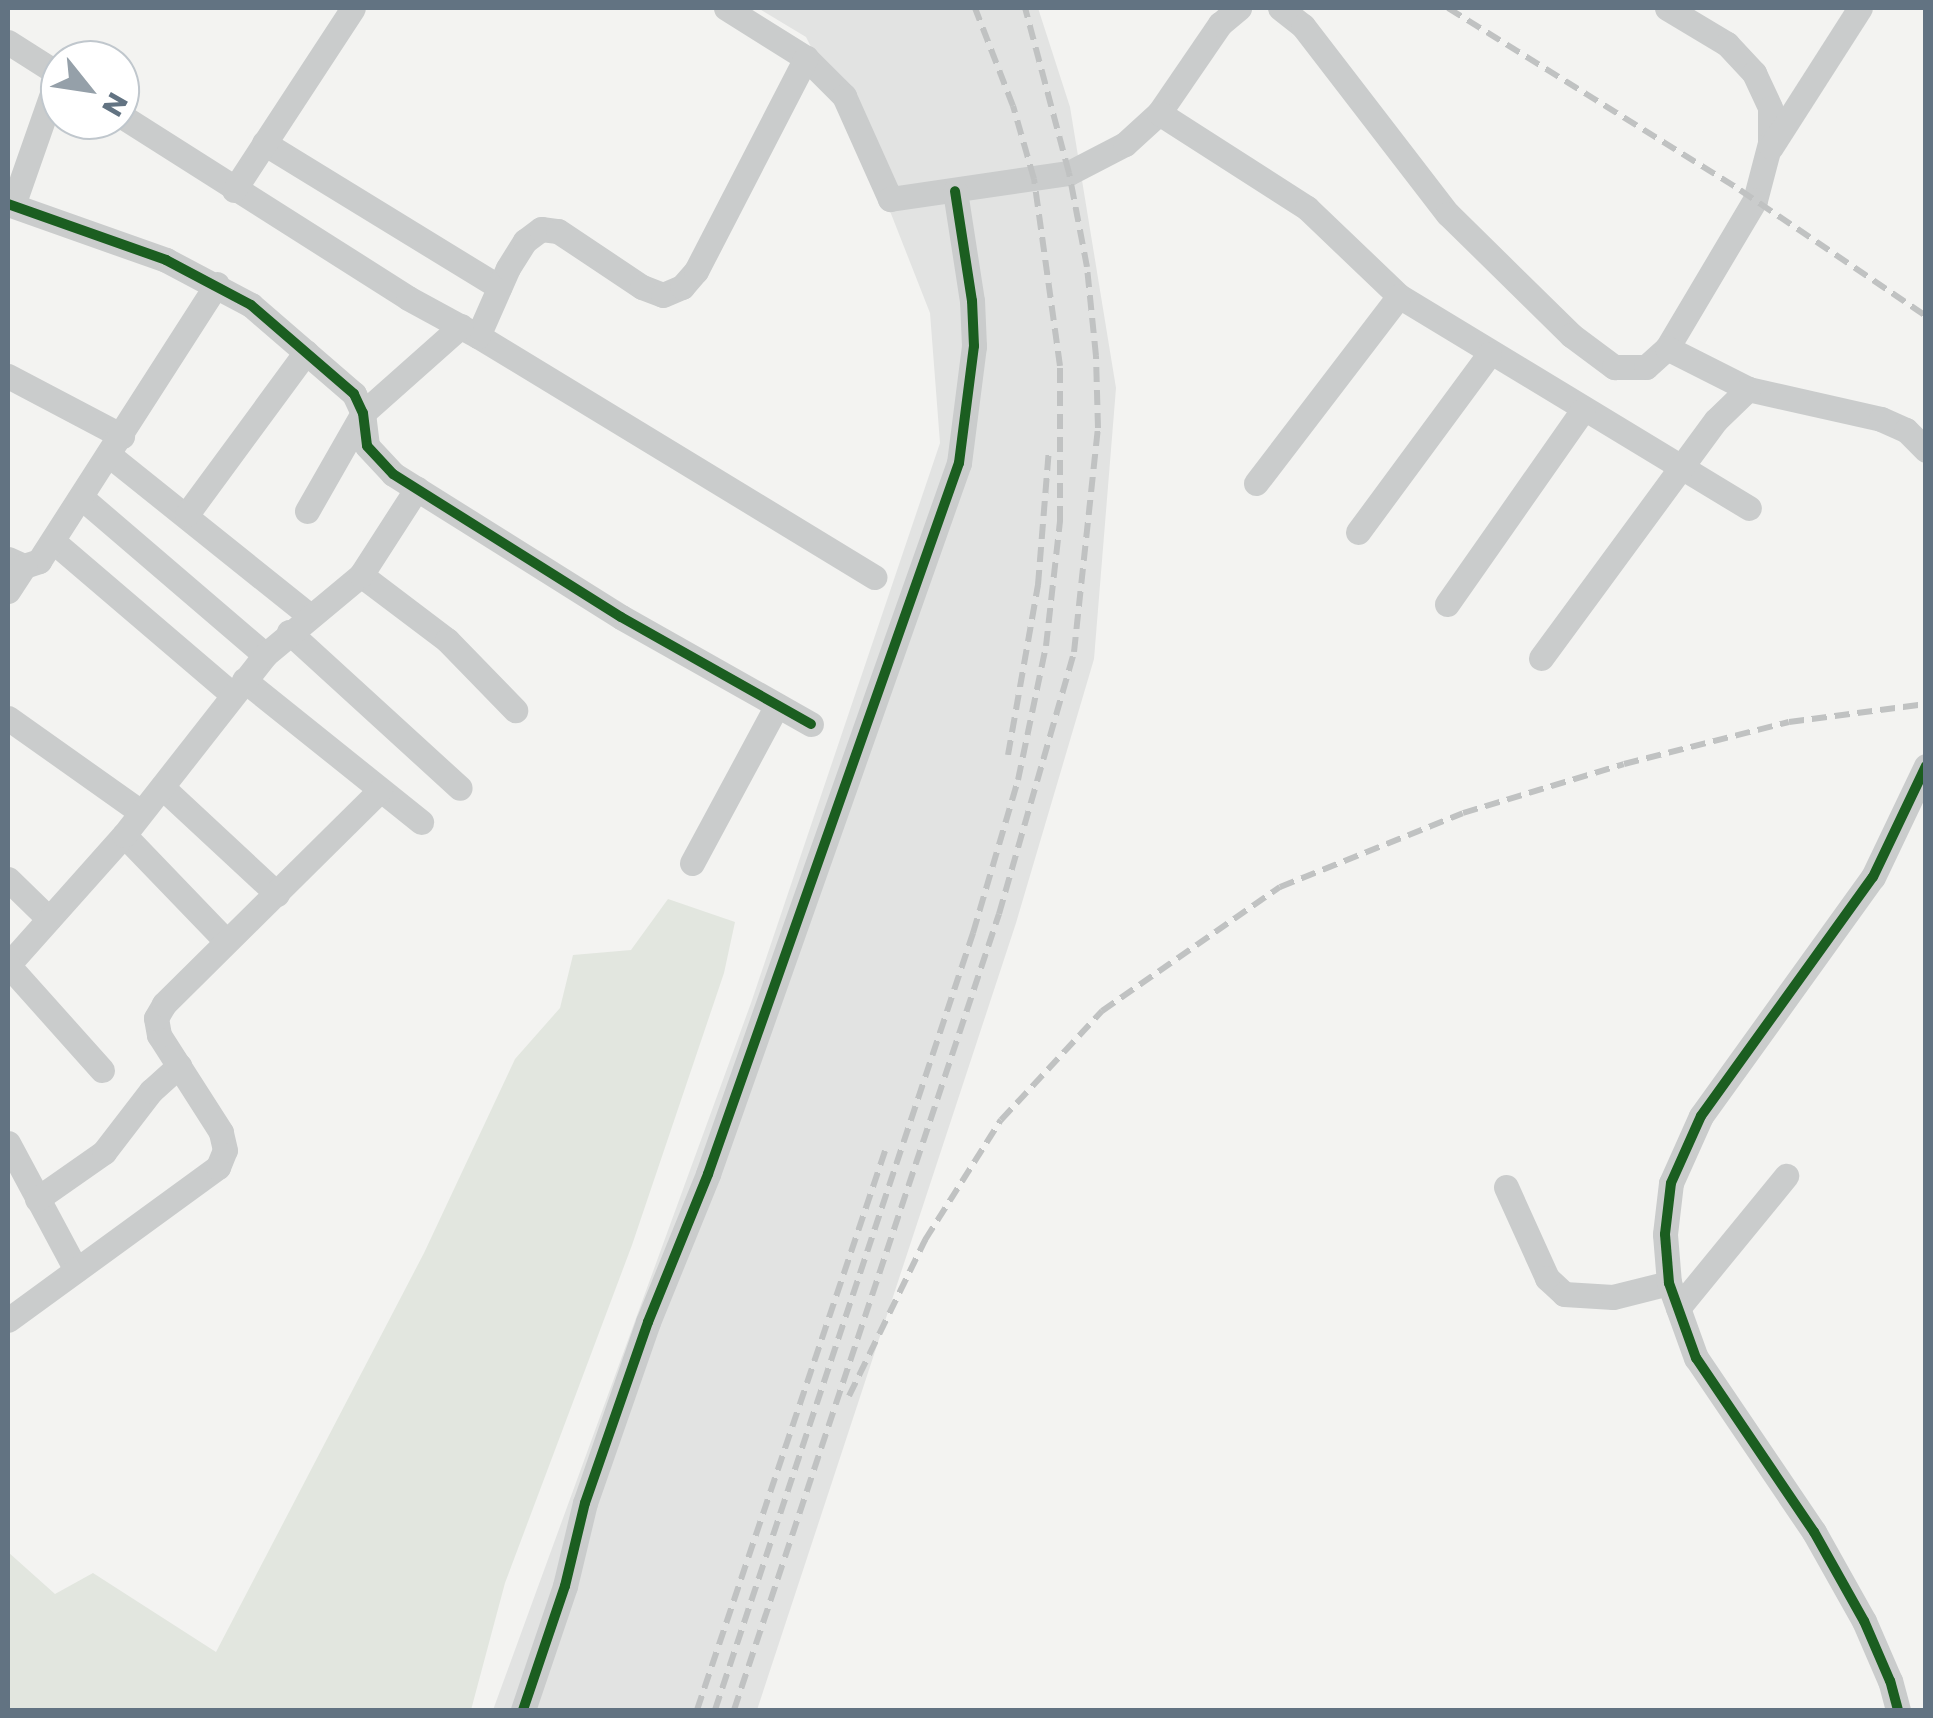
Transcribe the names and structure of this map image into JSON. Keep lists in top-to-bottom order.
{
  "north": "bottom right"
}
